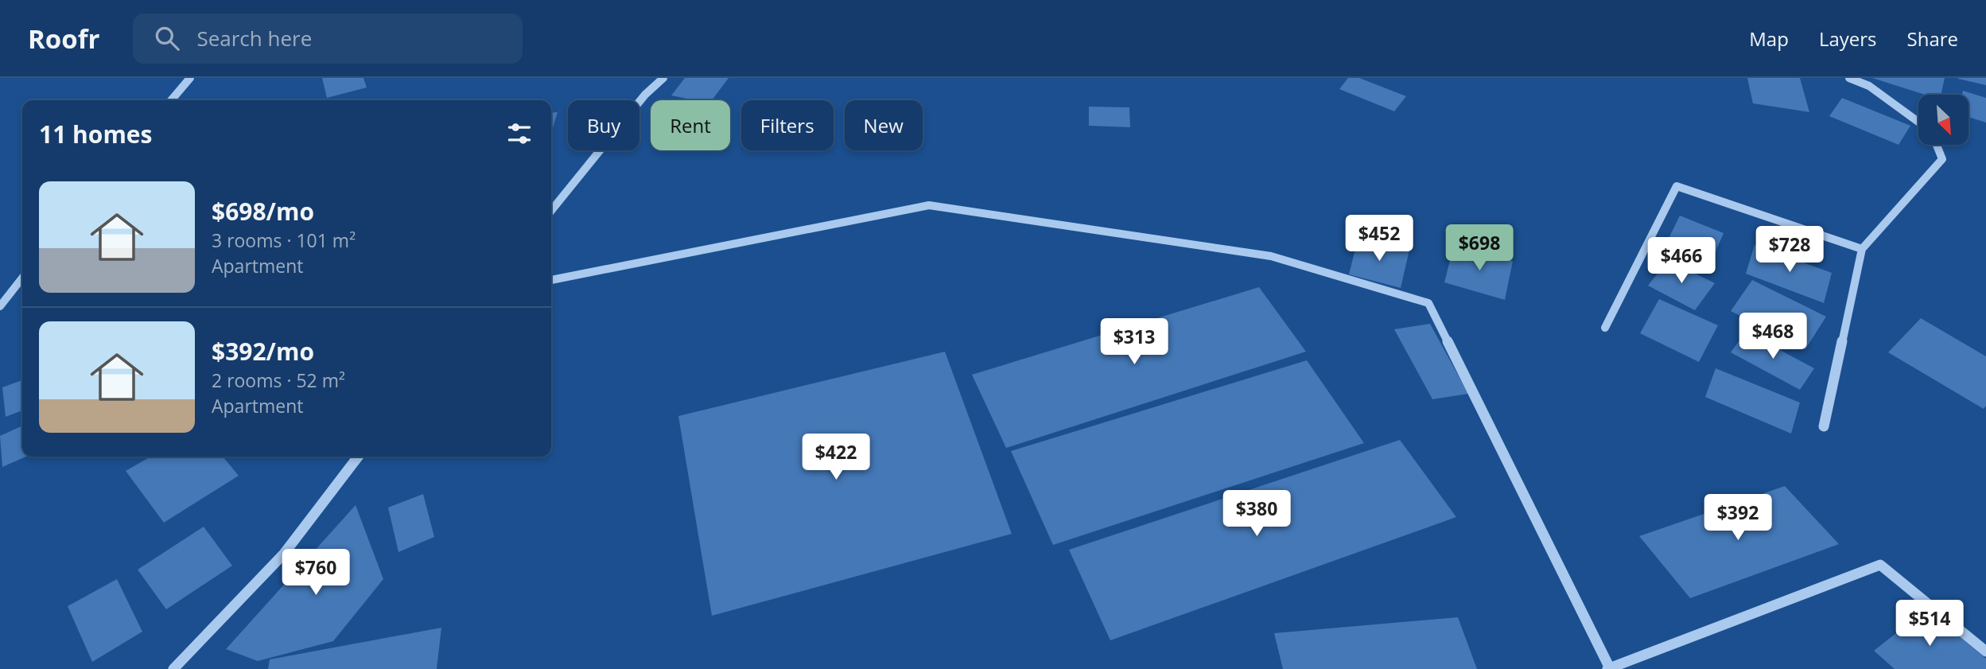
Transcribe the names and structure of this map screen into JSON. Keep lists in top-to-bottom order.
{
  "north": "bottom right",
  "page": {
    "header": "Roofr",
    "search": "Search here",
    "nav": ["Map", "Layers", "Share"],
    "chip": [
      "Buy",
      "Rent",
      "Filters",
      "New"
    ],
    "heading": "11 homes",
    "list": [
      {
        "name": "$698/mo",
        "note": "3 rooms · 101 m² · Apartment"
      },
      {
        "name": "$392/mo",
        "note": "2 rooms · 52 m² · Apartment"
      }
    ],
    "price": [
      "$452",
      "$698",
      "$728",
      "$466",
      "$468",
      "$313",
      "$422",
      "$380",
      "$392",
      "$760",
      "$514"
    ]
  }
}
